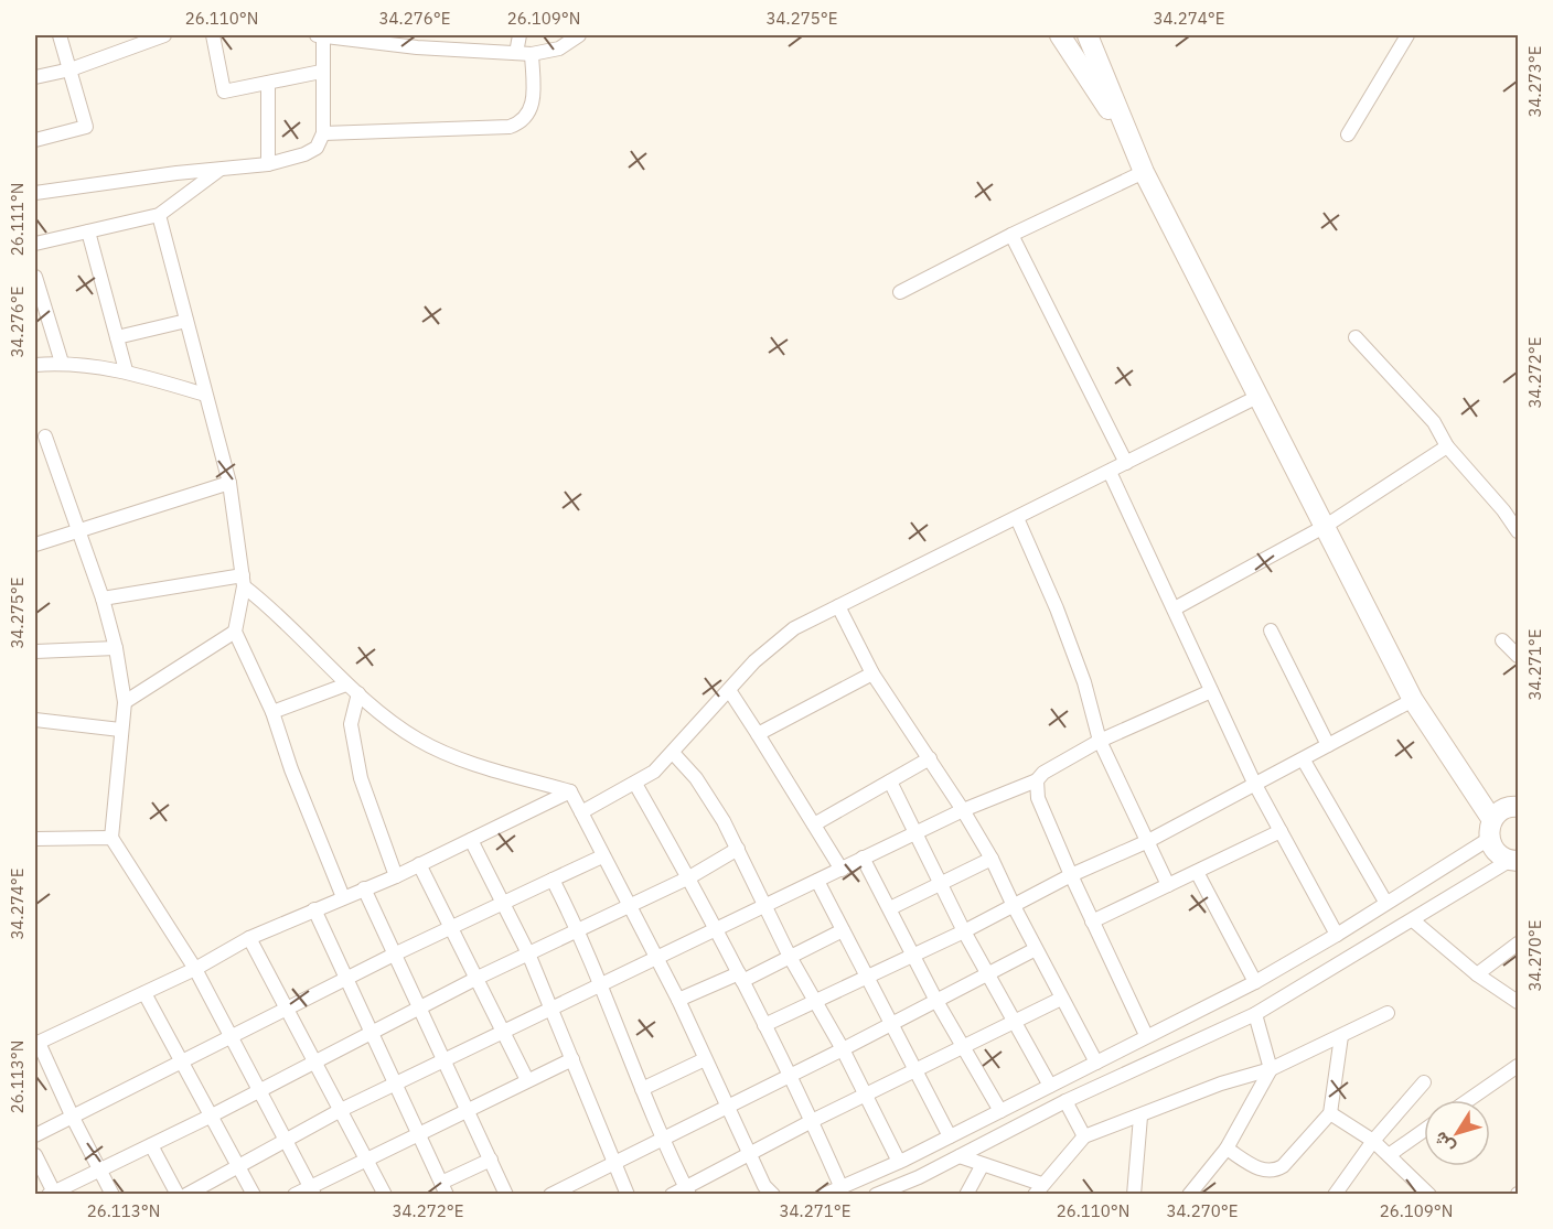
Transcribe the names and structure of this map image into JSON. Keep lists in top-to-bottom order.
{
  "north": "bottom left",
  "coordinates": [
    "26.110°N",
    "34.276°E",
    "26.109°N",
    "34.275°E",
    "34.274°E",
    "34.273°E",
    "26.111°N",
    "34.272°E",
    "34.271°E",
    "34.270°E",
    "26.113°N"
  ]
}
